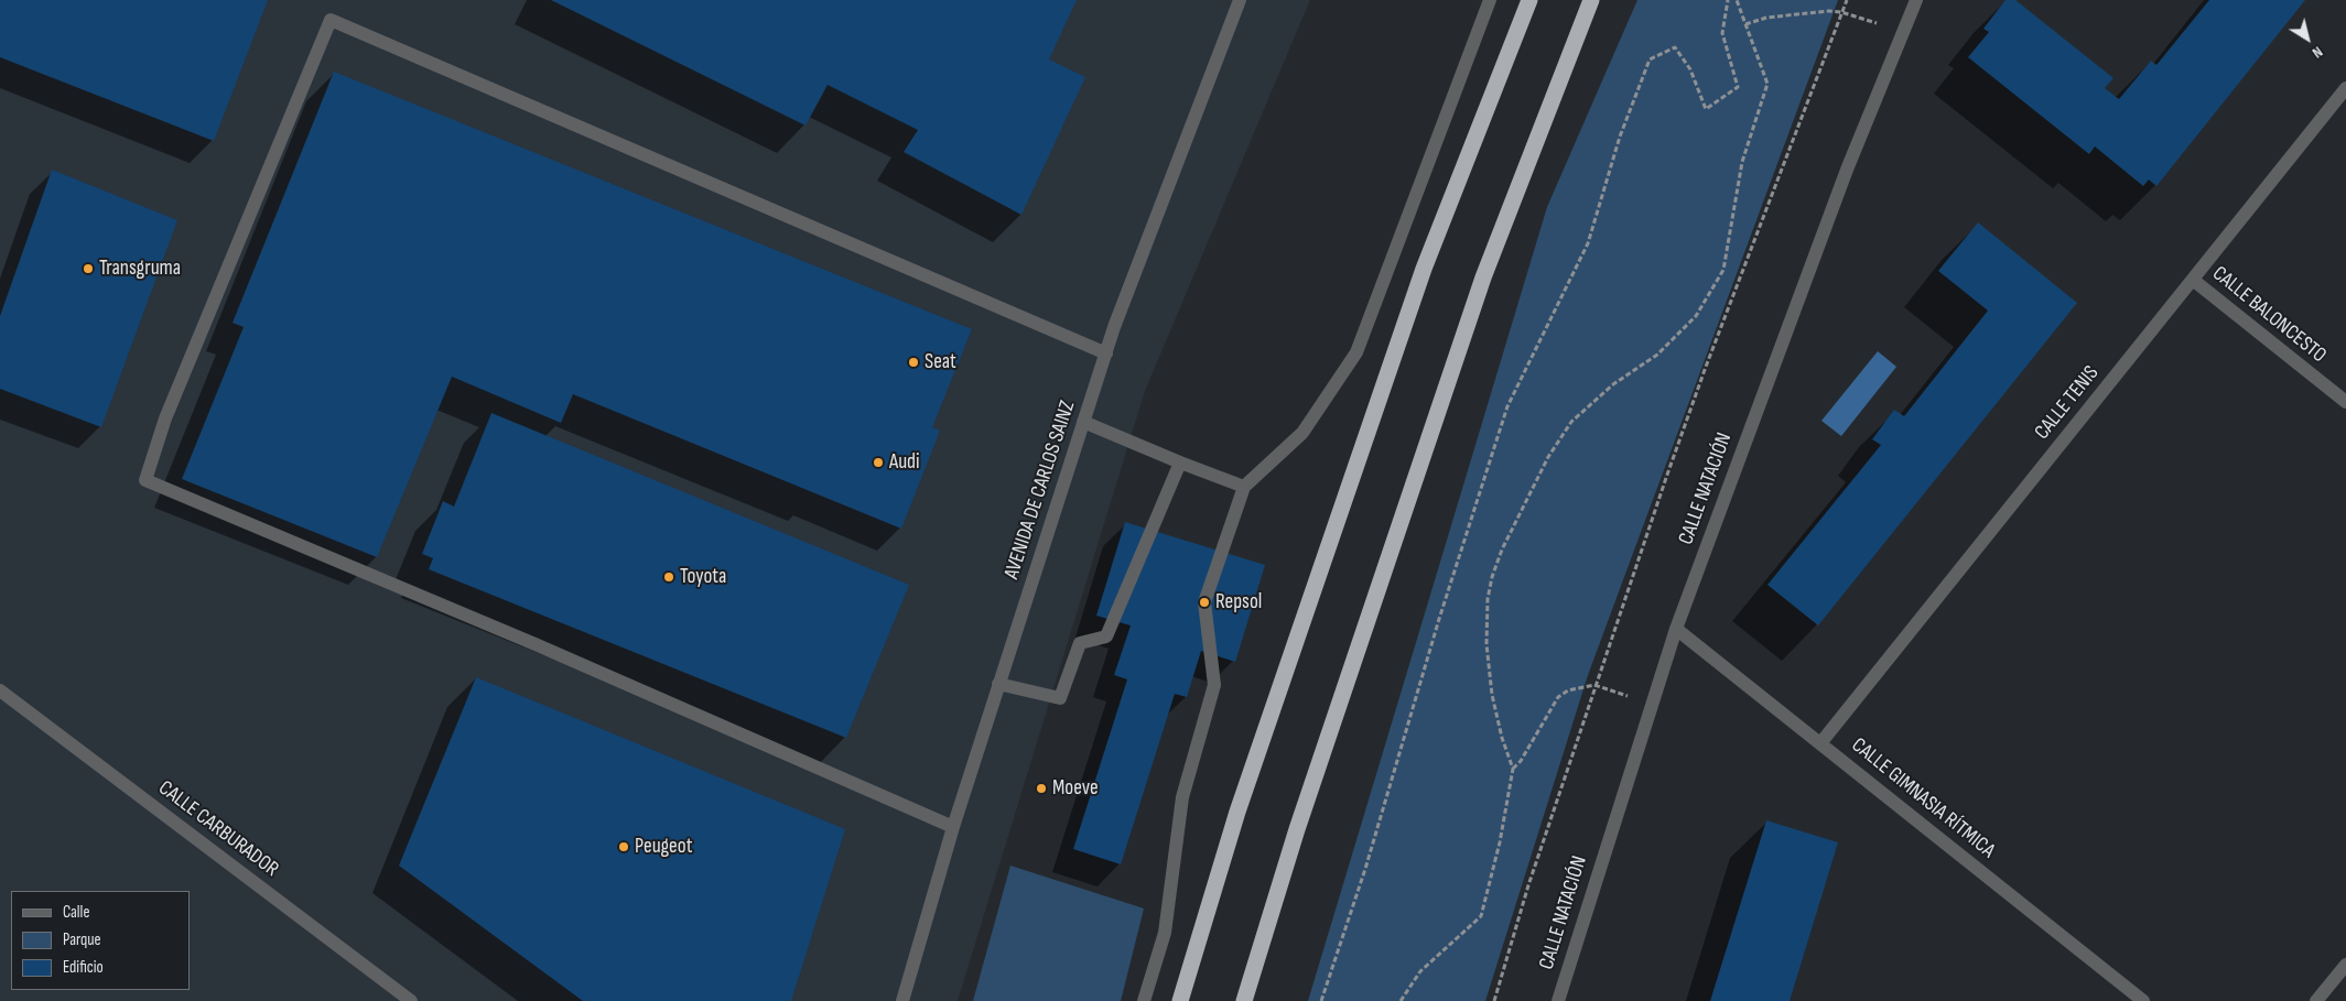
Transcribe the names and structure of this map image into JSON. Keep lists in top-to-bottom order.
{
  "streets": {
    "street": [
      "CALLE BALONCESTO",
      "CALLE TENIS",
      "CALLE NATACIÓN",
      "AVENIDA DE CARLOS SAINZ",
      "CALLE GIMNASIA RÍTMICA",
      "CALLE CARBURADOR"
    ]
  },
  "crossings": [
    ["CALLE BALONCESTO", "CALLE TENIS"],
    ["CALLE TENIS", "CALLE GIMNASIA RÍTMICA"],
    ["CALLE NATACIÓN", "CALLE GIMNASIA RÍTMICA"]
  ],
  "places": [
    "Transgruma",
    "Seat",
    "Audi",
    "Toyota",
    "Repsol",
    "Moeve",
    "Peugeot"
  ],
  "legend": ["Calle", "Parque", "Edificio"],
  "north": "bottom right"
}
